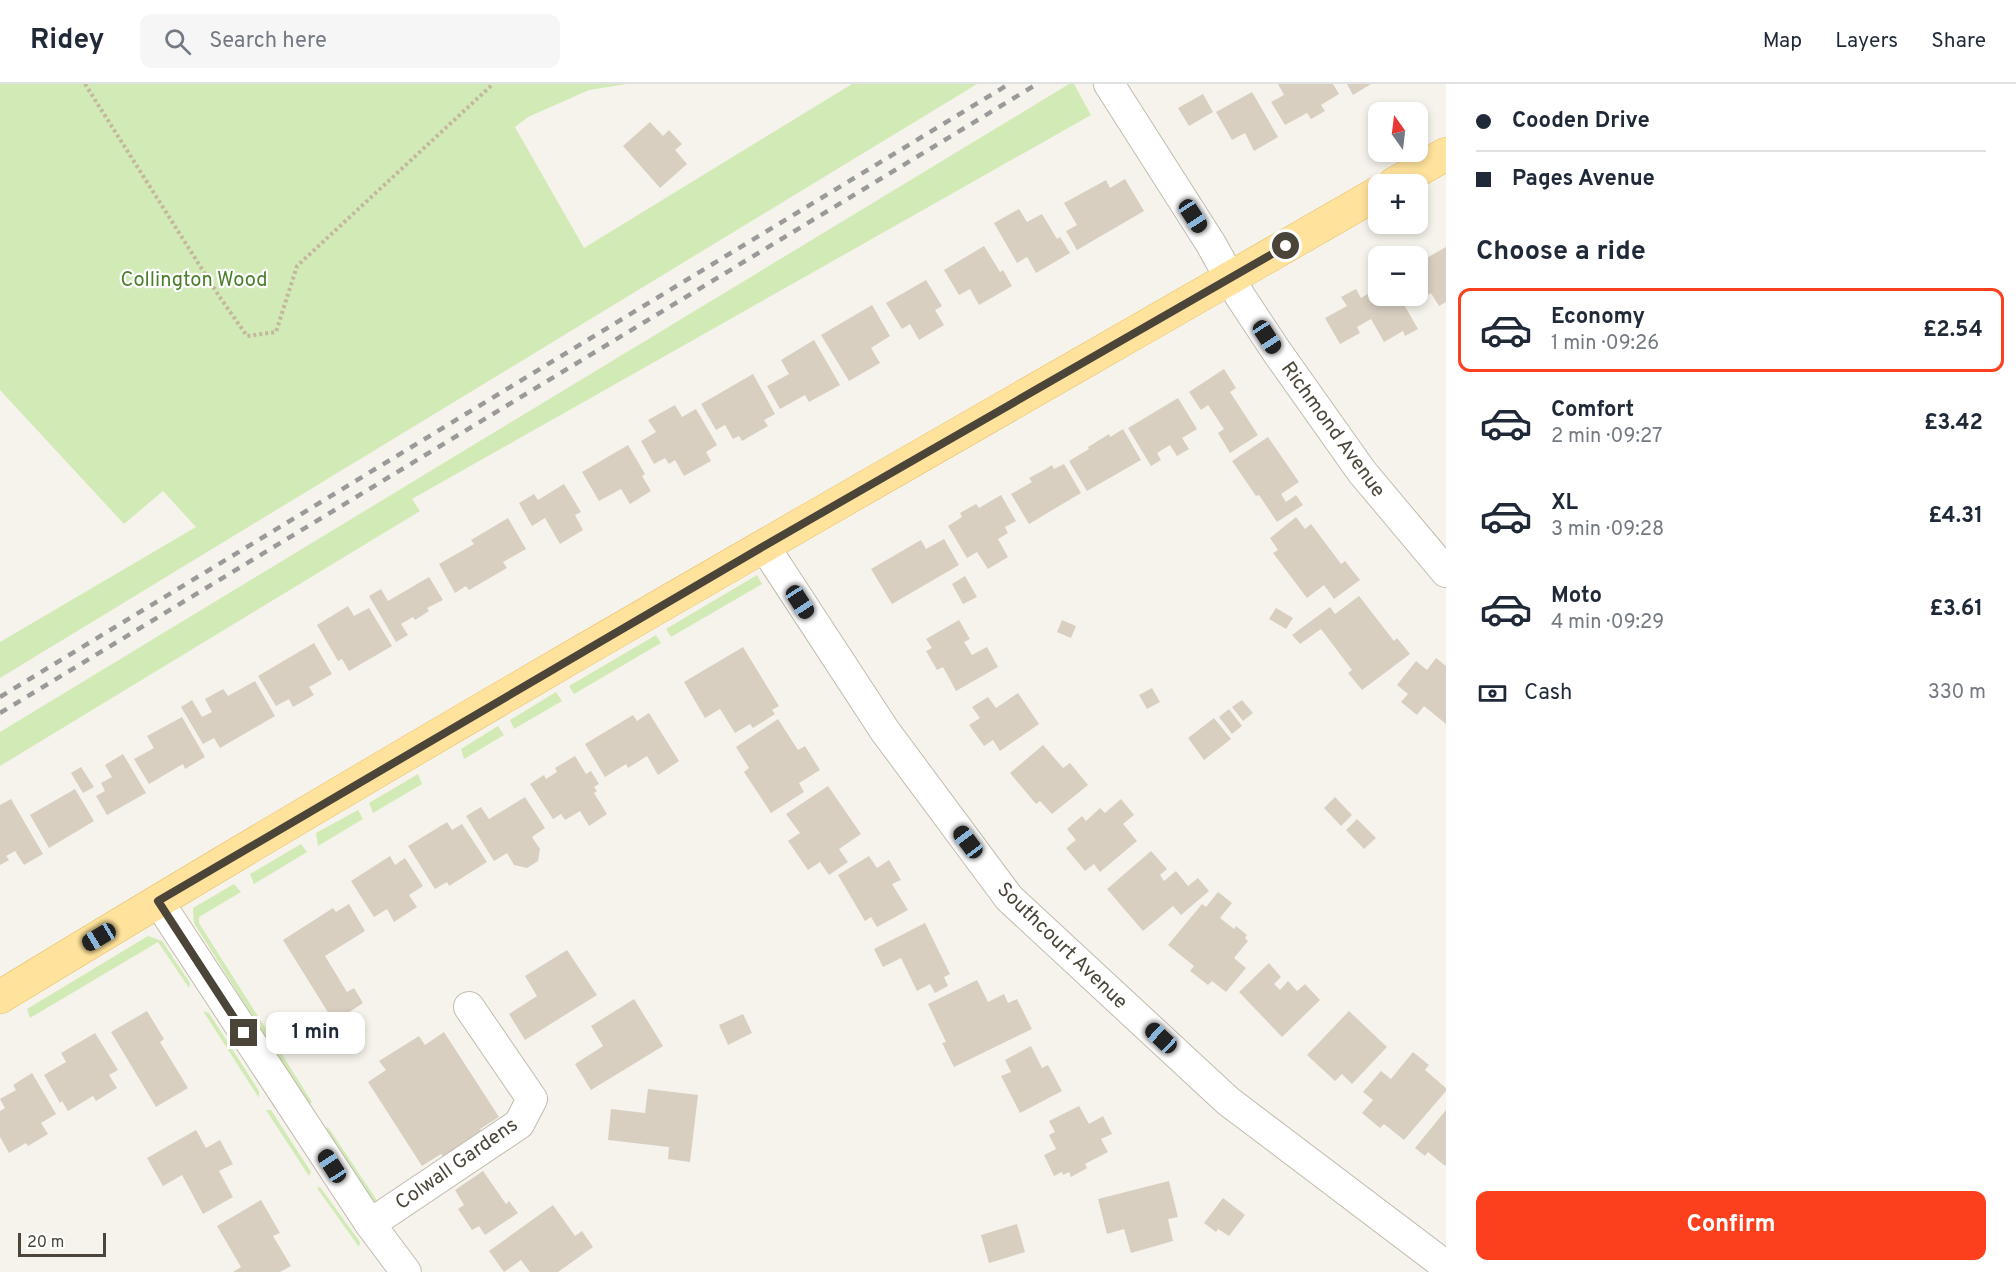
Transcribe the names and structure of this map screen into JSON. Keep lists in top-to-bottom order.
{
  "streets": {
    "street": ["Richmond Avenue", "Southcourt Avenue", "Colwall Gardens"]
  },
  "parks": ["Collington Wood"],
  "scale_bar": "20 m",
  "north": "top",
  "page": {
    "header": "Ridey",
    "search": "Search here",
    "nav": ["Map", "Layers", "Share"],
    "banner": ["Cooden Drive", "Pages Avenue"],
    "map_buttons": ["+", "−"],
    "heading": "Choose a ride",
    "list": [
      {
        "name": "Economy",
        "note": "1 min · 09:26",
        "value": "£2.54"
      },
      {
        "name": "Comfort",
        "note": "2 min · 09:27",
        "value": "£3.42"
      },
      {
        "name": "XL",
        "note": "3 min · 09:28",
        "value": "£4.31"
      },
      {
        "name": "Moto",
        "note": "4 min · 09:29",
        "value": "£3.61"
      }
    ],
    "pay": ["Cash", "330 m"],
    "bubble": "1 min",
    "buttons": "Confirm",
    "scale": "20 m"
  }
}
